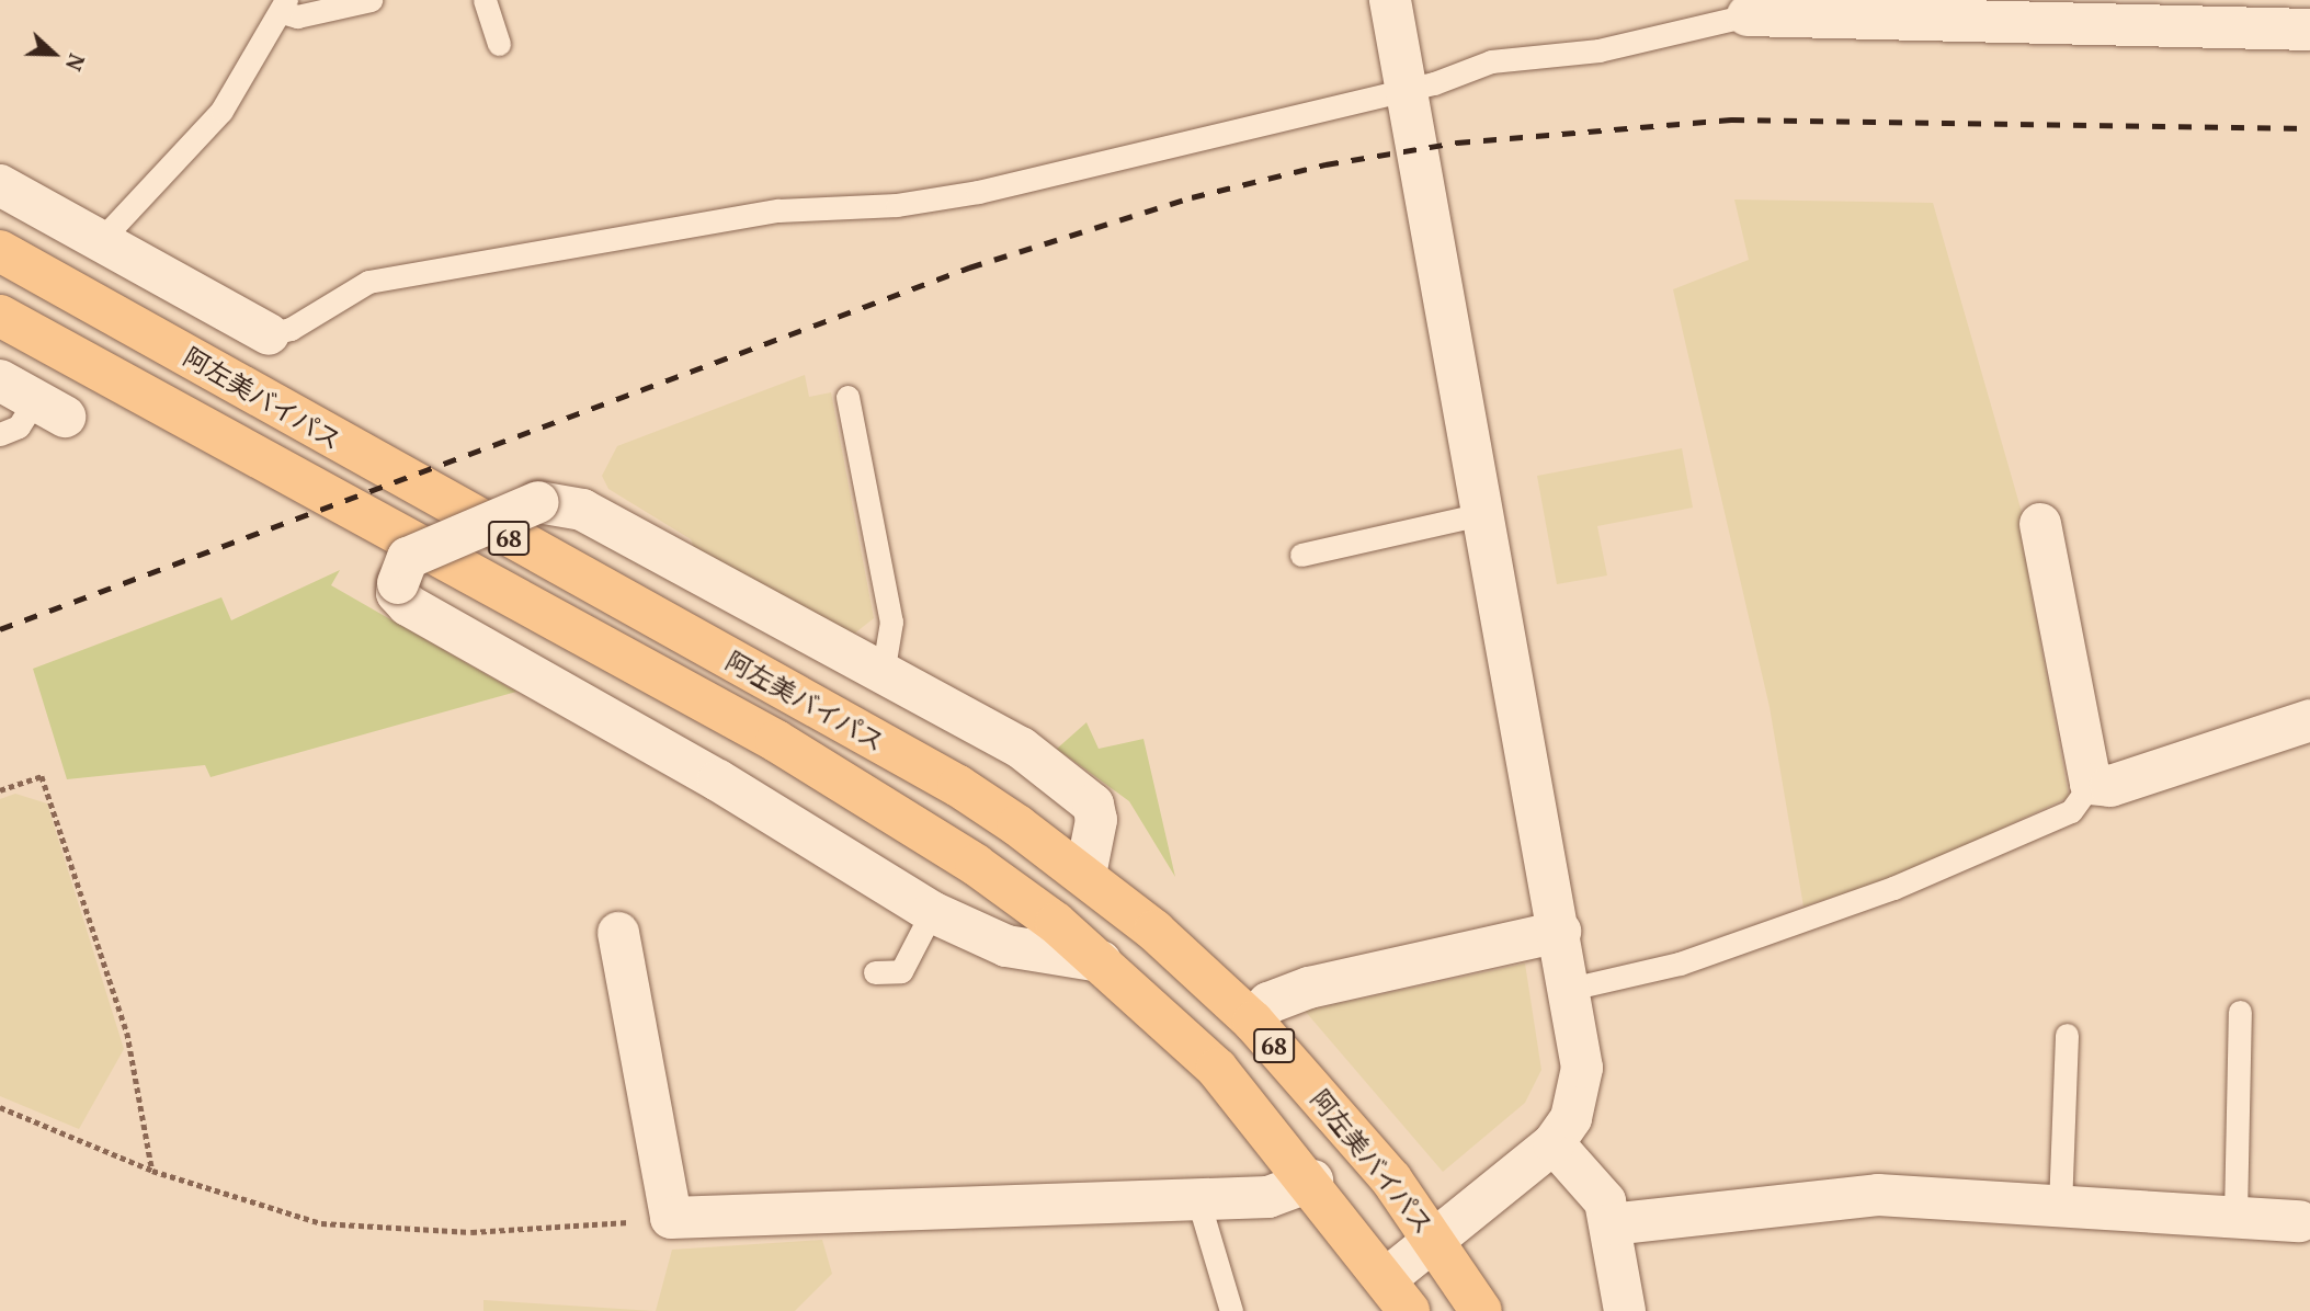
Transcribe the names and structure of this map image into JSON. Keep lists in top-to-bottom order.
{
  "streets": {
    "main road": ["阿左美バイパス", "68"]
  },
  "north": "right"
}
